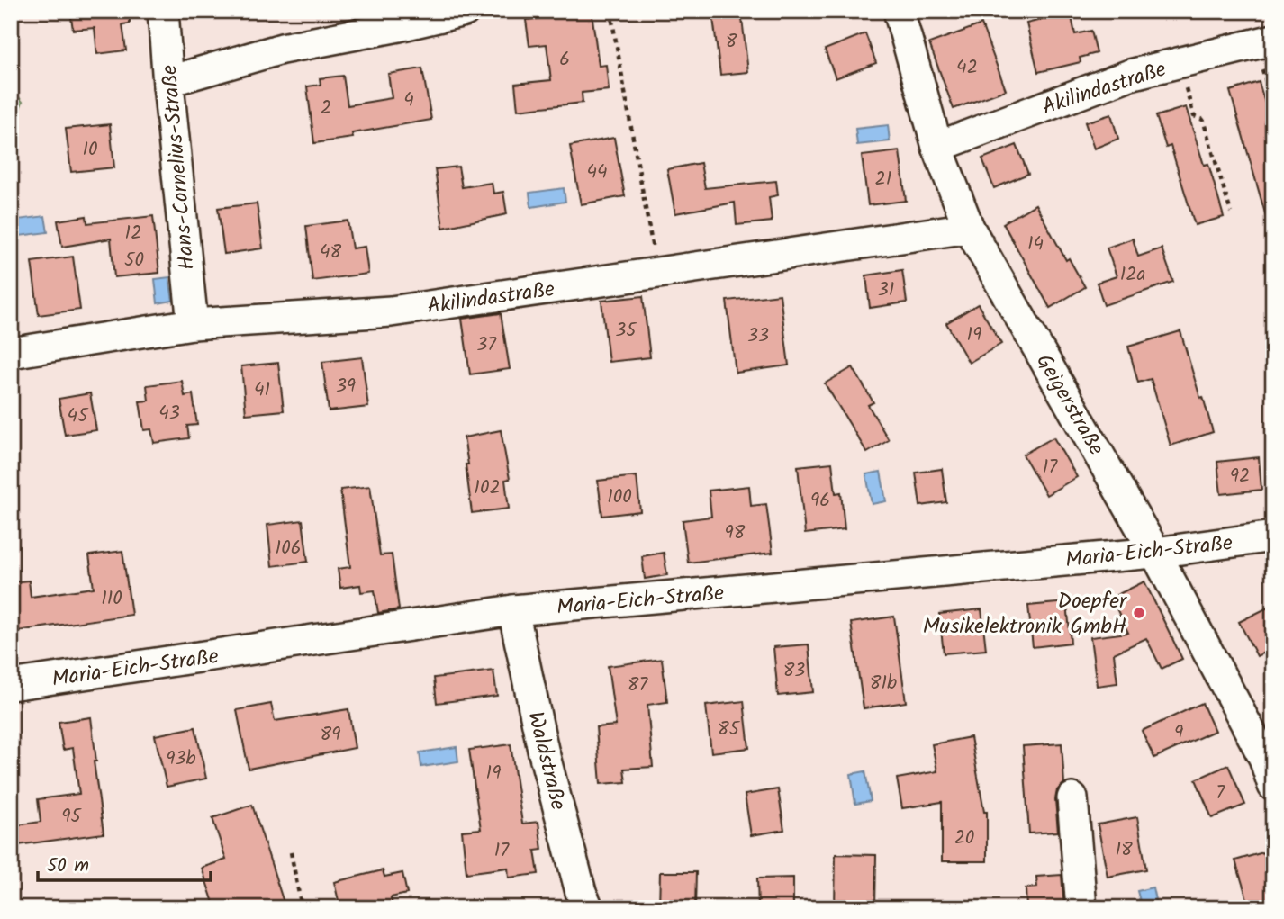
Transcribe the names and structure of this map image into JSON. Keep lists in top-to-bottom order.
{
  "streets": {
    "street": [
      "Akilindastraße",
      "Hans-Cornelius-Straße",
      "Geigerstraße",
      "Maria-Eich-Straße",
      "Waldstraße"
    ]
  },
  "crossings": [
    ["Akilindastraße", "Hans-Cornelius-Straße"],
    ["Akilindastraße", "Geigerstraße"],
    ["Geigerstraße", "Maria-Eich-Straße"],
    ["Maria-Eich-Straße", "Waldstraße"]
  ],
  "places": ["Doepfer Musikelektronik GmbH"],
  "house_numbers": [
    "8",
    "6",
    "42",
    "4",
    "2",
    "10",
    "44",
    "21",
    "12",
    "14",
    "48",
    "50",
    "12a",
    "31",
    "35",
    "19",
    "33",
    "37",
    "39",
    "41",
    "43",
    "45",
    "17",
    "92",
    "102",
    "100",
    "96",
    "98",
    "106",
    "110",
    "83",
    "81b",
    "87",
    "85",
    "9",
    "89",
    "93b",
    "19",
    "7",
    "95",
    "20",
    "18",
    "17"
  ],
  "scale_bar": "50 m"
}
